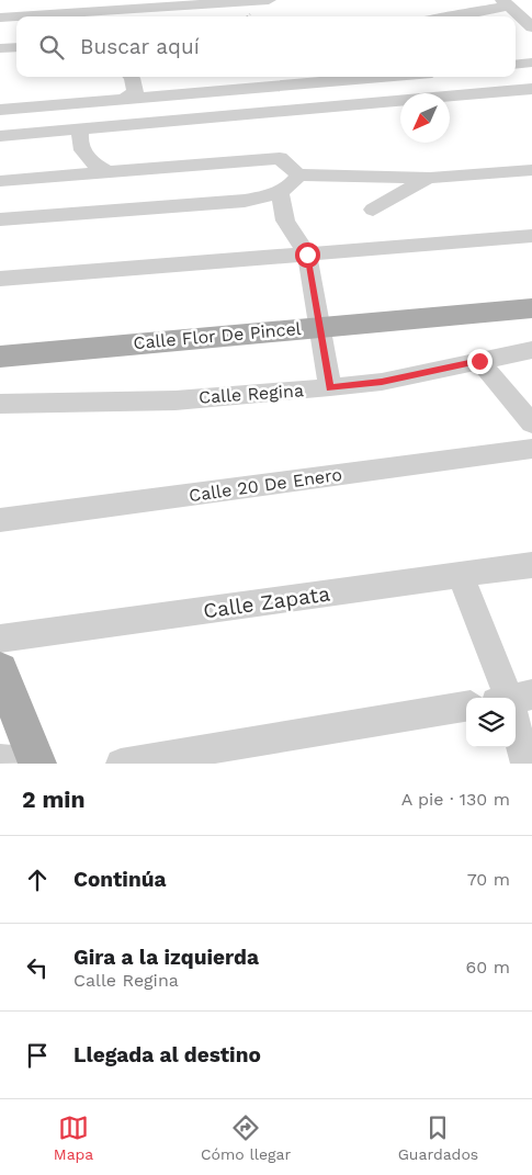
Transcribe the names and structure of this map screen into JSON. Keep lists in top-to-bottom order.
{
  "streets": {
    "main road": ["Calle Flor De Pincel"],
    "street": ["Calle Regina", "Calle 20 De Enero", "Calle Zapata"]
  },
  "north": "bottom left",
  "page": {
    "search": "Buscar aquí",
    "heading": ["2 min", "A pie · 130 m"],
    "list": [
      ["Continúa", "70 m"],
      ["Gira a la izquierda", "Calle Regina", "60 m"],
      "Llegada al destino"
    ],
    "nav": ["Mapa", "Cómo llegar", "Guardados"]
  }
}
